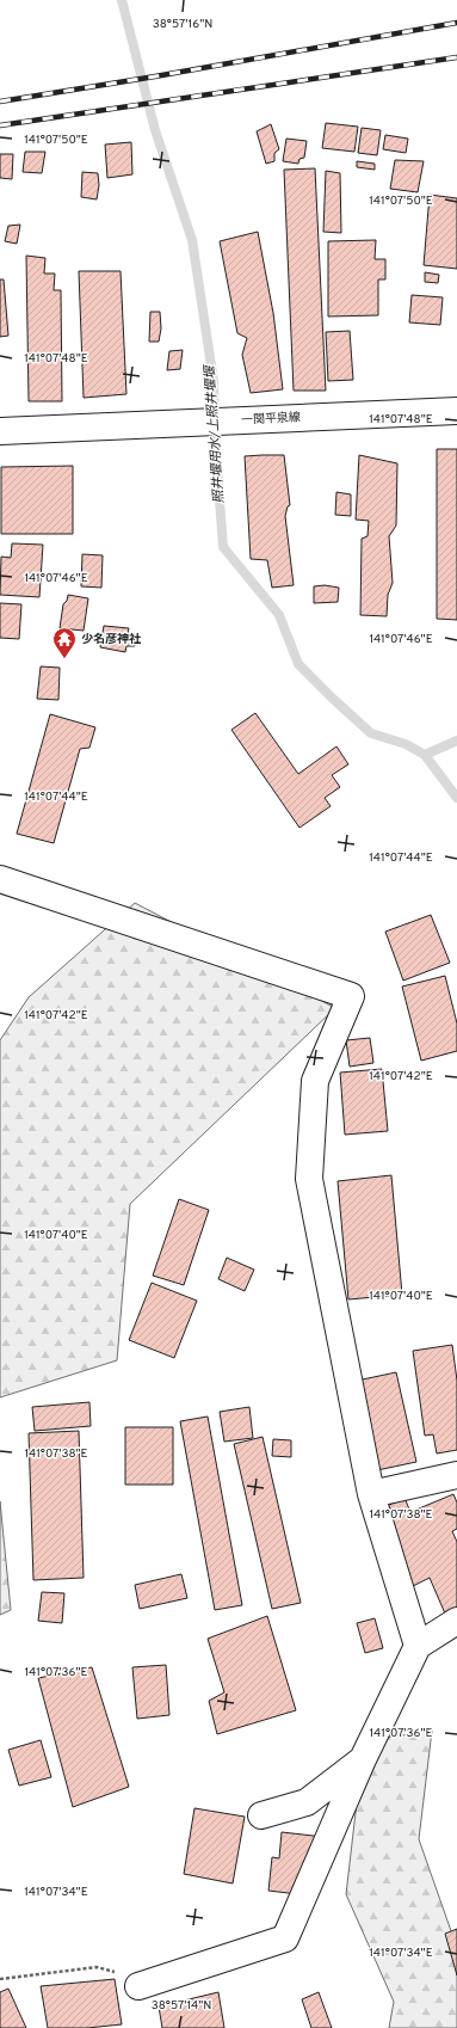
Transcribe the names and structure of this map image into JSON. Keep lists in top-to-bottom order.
{
  "streets": {
    "street": ["一関平泉線"]
  },
  "water": ["照井堰用水/上照井堰堰"],
  "places": {
    "temple": ["少名彦神社"]
  },
  "coordinates": [
    "38°57'16\"N",
    "141°07'50\"E",
    "141°07'48\"E",
    "141°07'46\"E",
    "141°07'44\"E",
    "141°07'42\"E",
    "141°07'40\"E",
    "141°07'38\"E",
    "141°07'36\"E",
    "141°07'34\"E",
    "38°57'14\"N"
  ]
}
